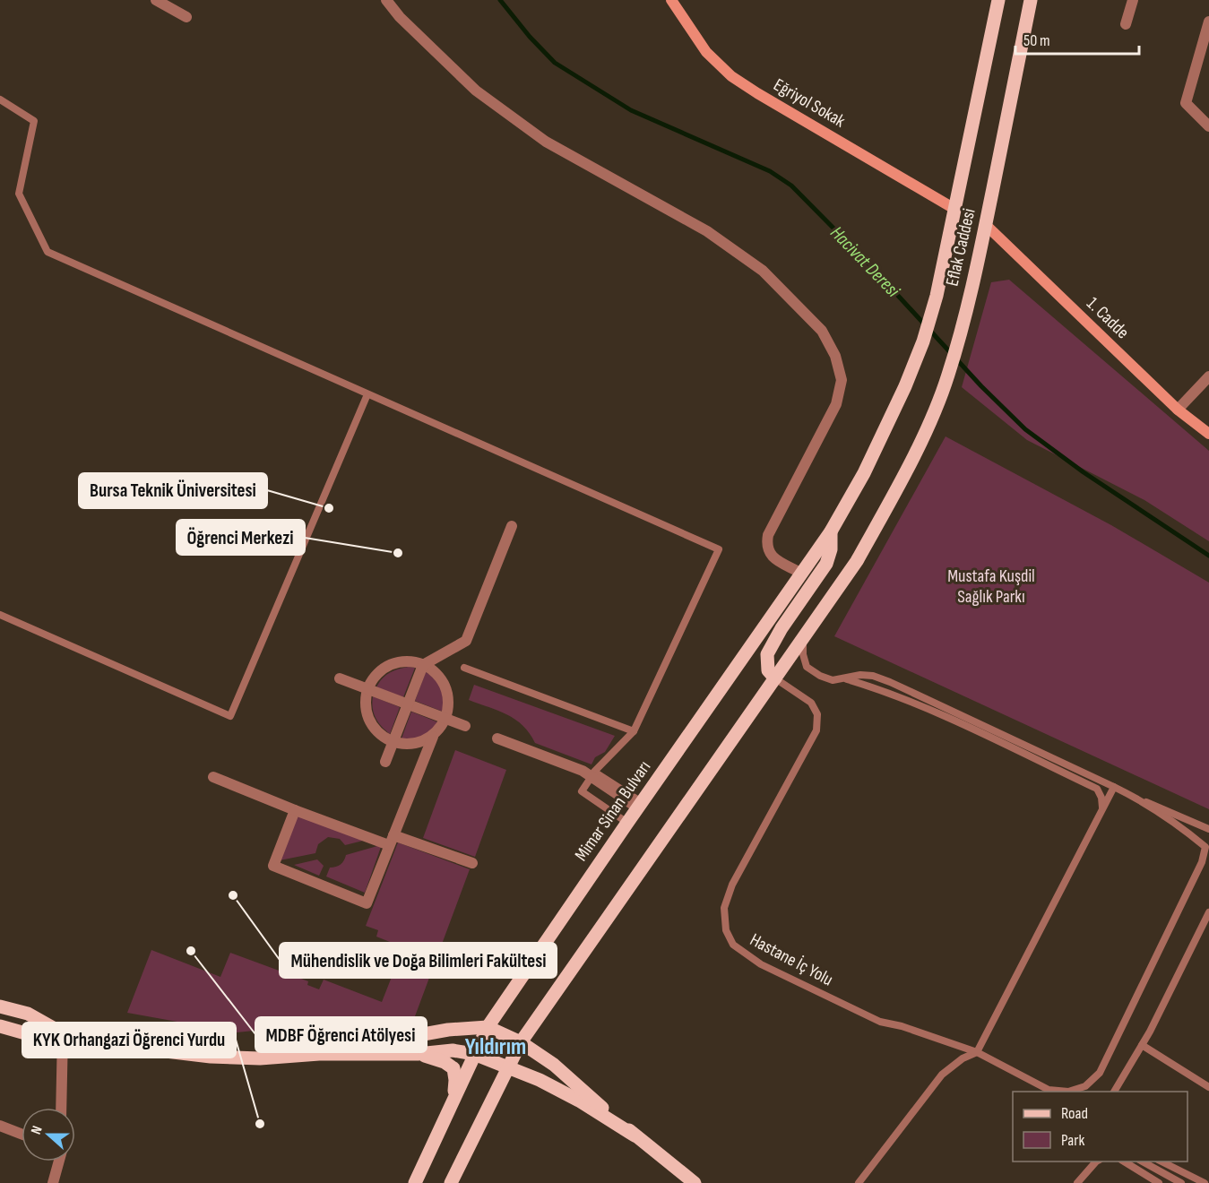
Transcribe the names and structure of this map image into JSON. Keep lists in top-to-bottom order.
{
  "streets": {
    "main road": [
      "Eğriyol Sokak",
      "Eflak Caddesi",
      "1. Cadde",
      "Mimar Sinan Bulvarı"
    ],
    "lane": ["Hastane İç Yolu"]
  },
  "crossings": [
    ["Eğriyol Sokak", "Eflak Caddesi"],
    ["Eflak Caddesi", "1. Cadde"],
    ["Eflak Caddesi", "Mimar Sinan Bulvarı"],
    ["Eflak Caddesi", "Hastane İç Yolu"]
  ],
  "districts": ["Yıldırım"],
  "water": ["Hacivat Deresi"],
  "parks": ["Mustafa Kuşdil Sağlık Parkı"],
  "places": [
    "Bursa Teknik Üniversitesi",
    "Öğrenci Merkezi",
    "Mühendislik ve Doğa Bilimleri Fakültesi",
    "MDBF Öğrenci Atölyesi",
    "KYK Orhangazi Öğrenci Yurdu"
  ],
  "legend": ["Road", "Park"],
  "scale_bar": "50 m",
  "north": "left"
}
